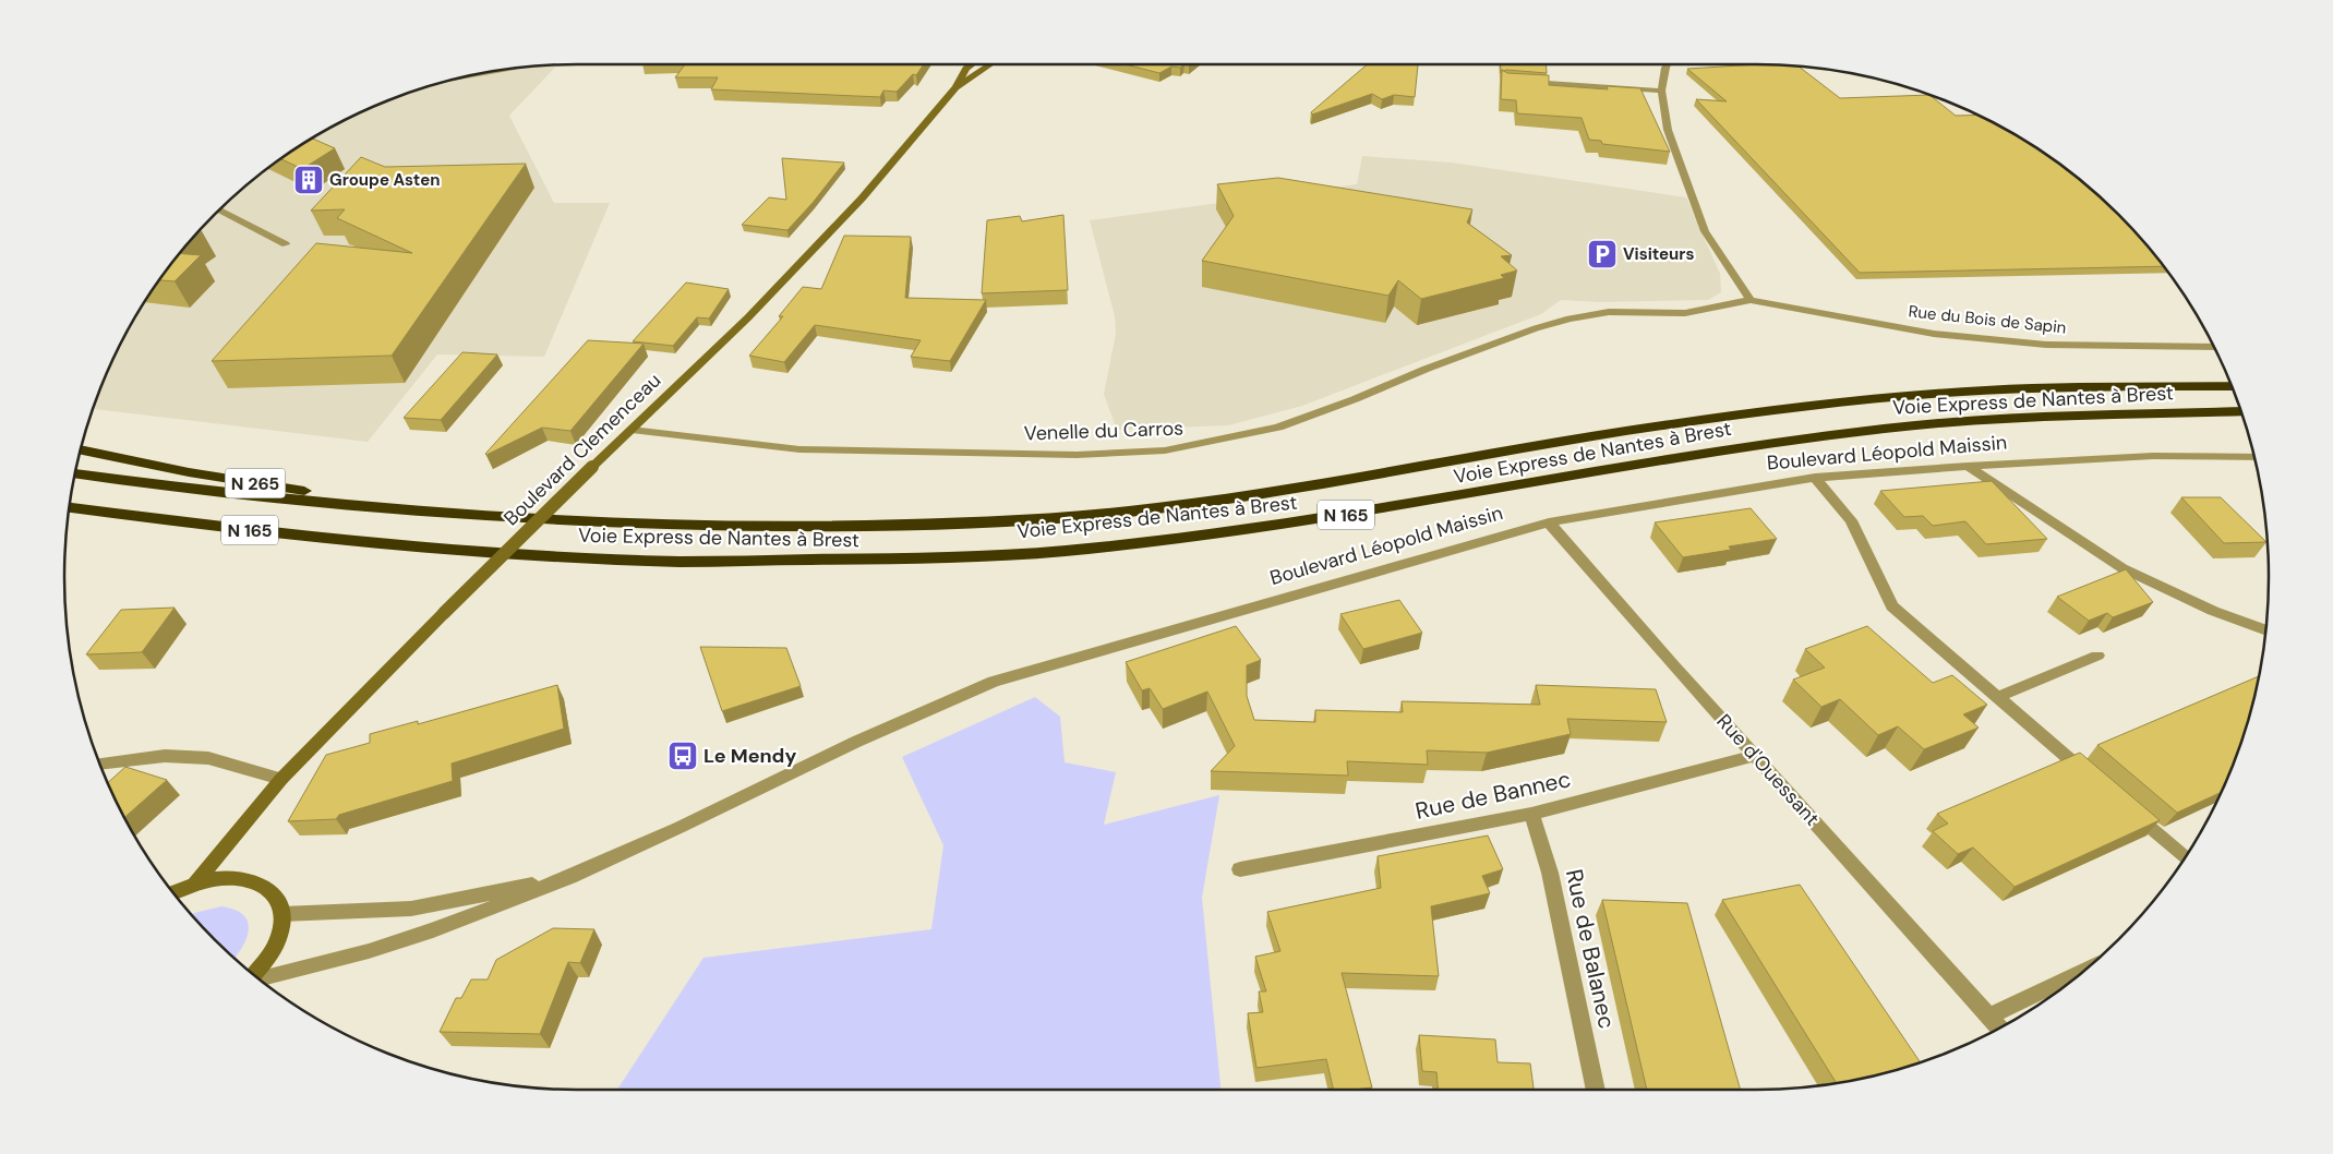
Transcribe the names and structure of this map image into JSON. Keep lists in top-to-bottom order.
{
  "streets": {
    "highway": ["Voie Express de Nantes à Brest", "N 265", "N 165"],
    "street": [
      "Rue du Bois de Sapin",
      "Venelle du Carros",
      "Boulevard Clemenceau",
      "Boulevard Léopold Maissin",
      "Rue d'Ouessant",
      "Rue de Bannec",
      "Rue de Balanec"
    ]
  },
  "crossings": [
    ["Rue du Bois de Sapin", "Venelle du Carros"],
    ["Voie Express de Nantes à Brest", "N 265"],
    ["Venelle du Carros", "Boulevard Clemenceau"],
    ["Boulevard Léopold Maissin", "Rue d'Ouessant"],
    ["Rue d'Ouessant", "Rue de Bannec"],
    ["Rue de Bannec", "Rue de Balanec"]
  ],
  "places": {
    "building": ["Groupe Asten"],
    "parking": ["Visiteurs"],
    "bus stop": ["Le Mendy"]
  }
}
